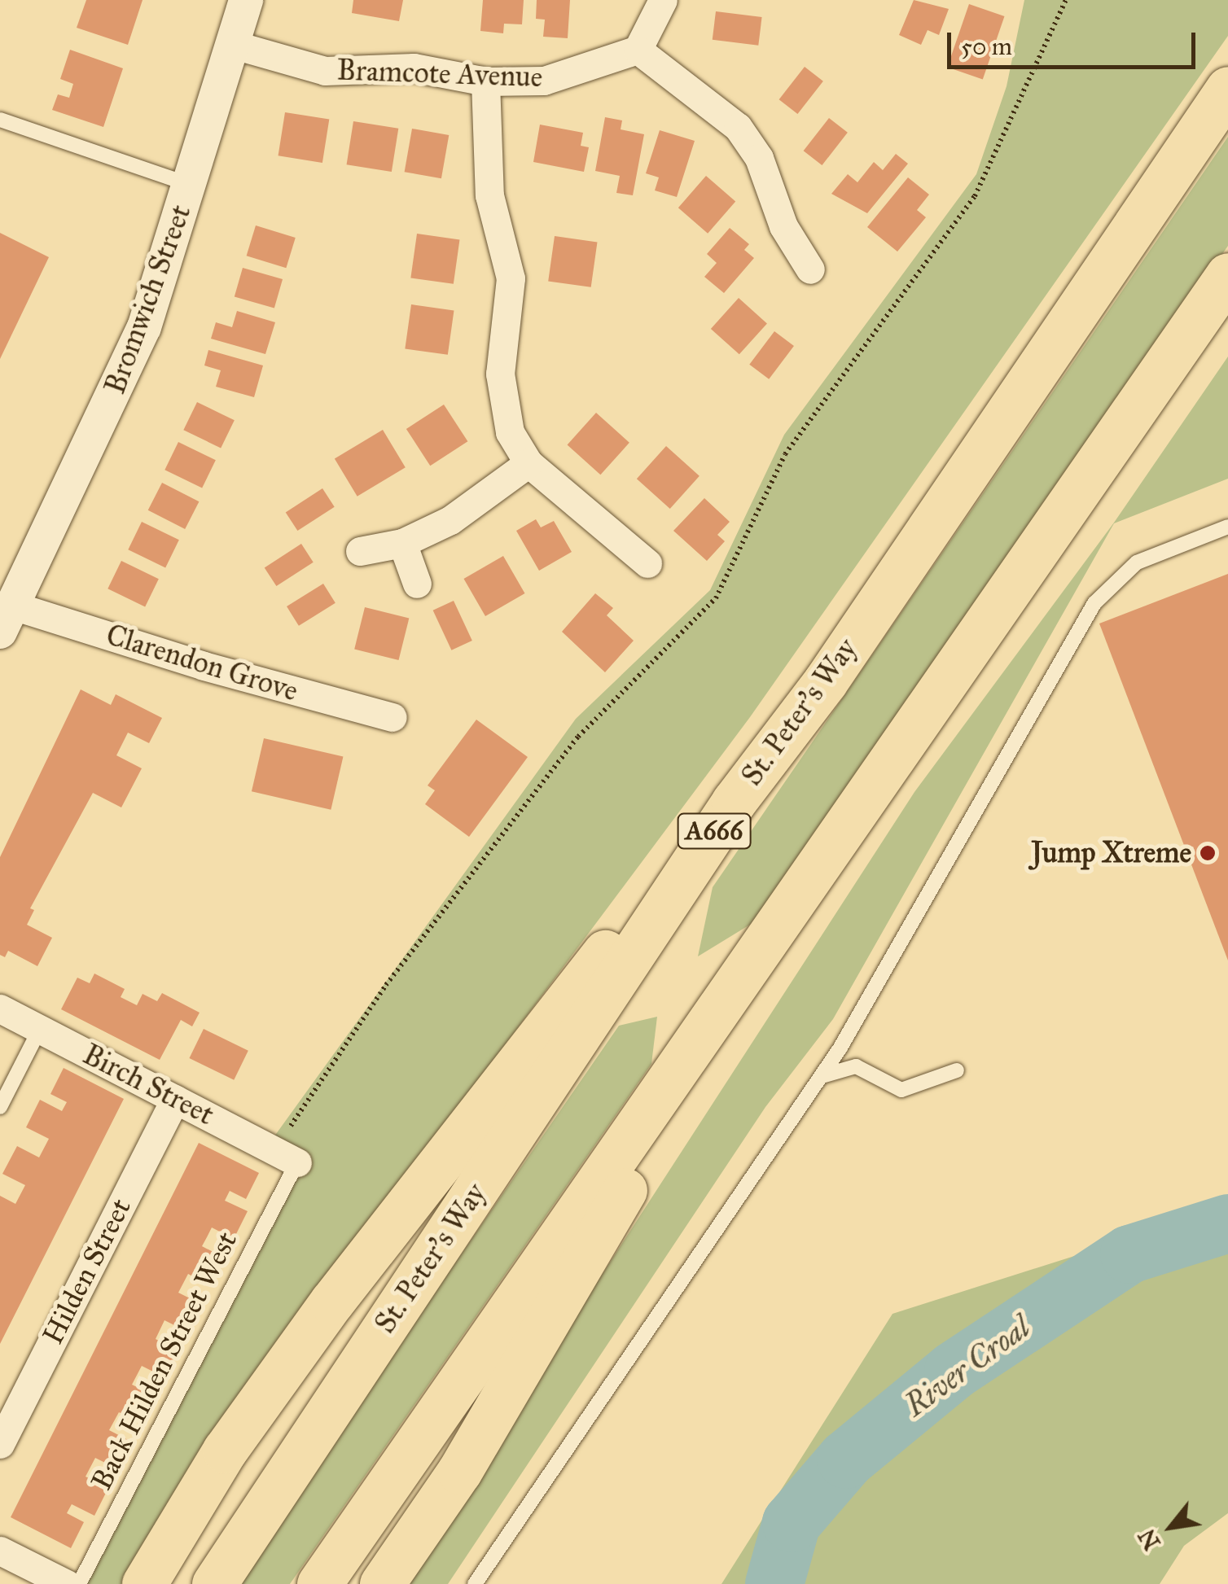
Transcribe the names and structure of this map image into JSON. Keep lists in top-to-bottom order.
{
  "streets": {
    "highway": ["St. Peter's Way", "A666"],
    "street": [
      "Bramcote Avenue",
      "Bromwich Street",
      "Clarendon Grove",
      "Birch Street",
      "Hilden Street"
    ],
    "lane": ["Back Hilden Street West"]
  },
  "crossings": [
    ["Bramcote Avenue", "Bromwich Street"],
    ["Bromwich Street", "Clarendon Grove"],
    ["St. Peter's Way", "A666"],
    ["Birch Street", "Hilden Street"],
    ["Birch Street", "Back Hilden Street West"]
  ],
  "water": ["River Croal"],
  "places": ["Jump Xtreme"],
  "scale_bar": "50 m",
  "north": "bottom left"
}
